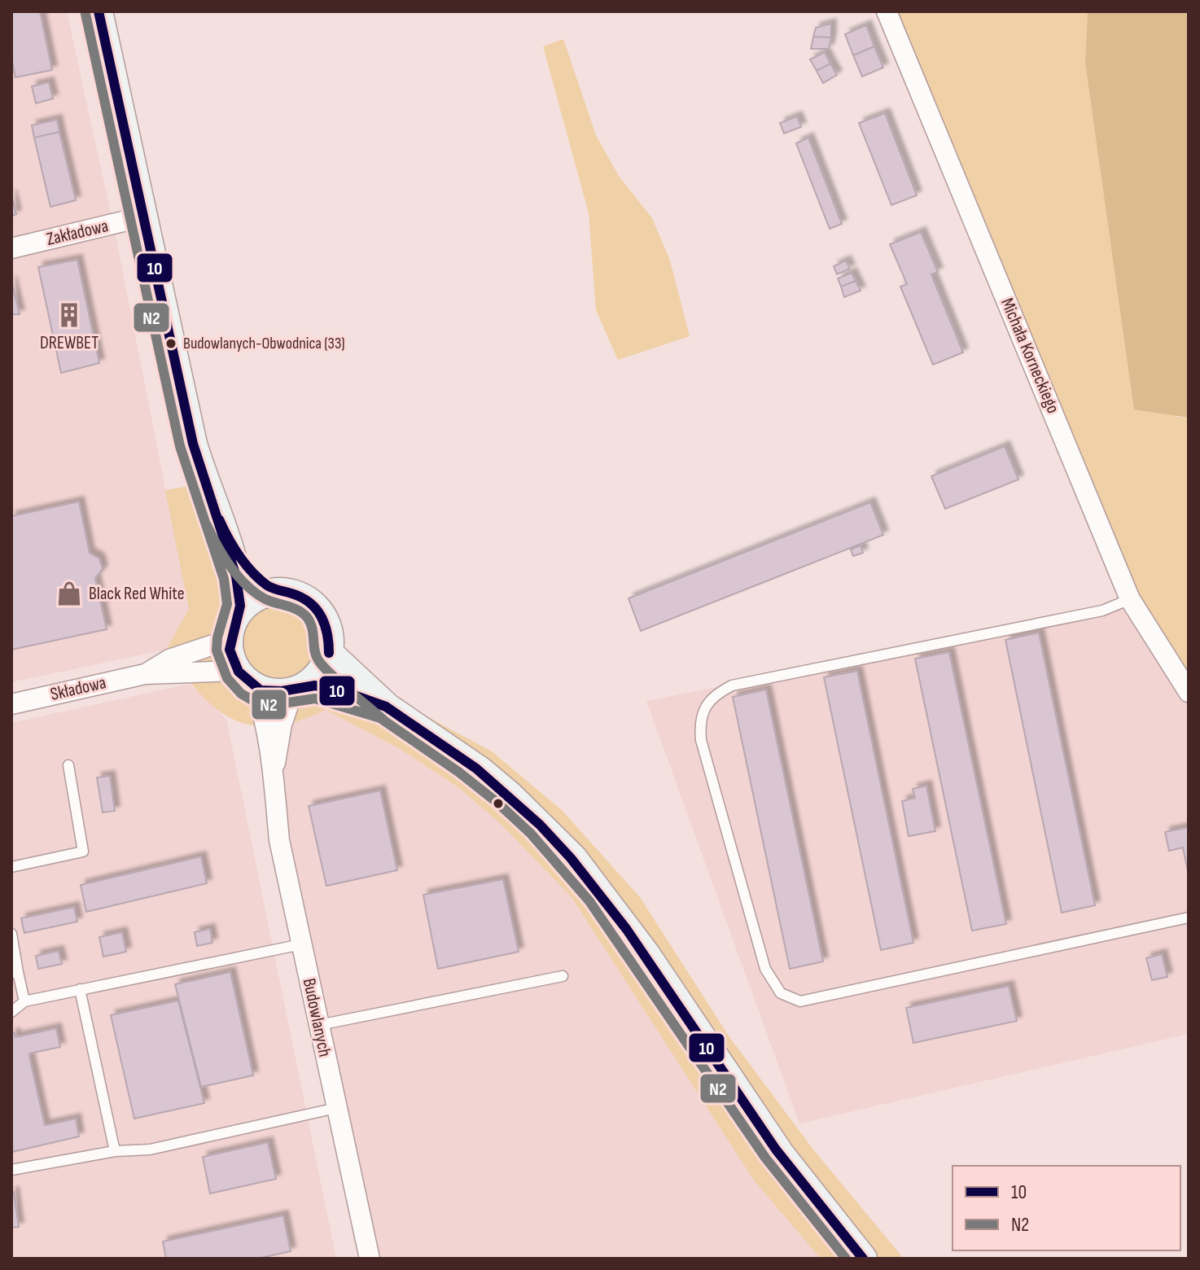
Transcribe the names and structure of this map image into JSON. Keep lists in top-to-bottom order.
{
  "streets": {
    "street": [
      "Zakładowa",
      "Michała Korneckiego",
      "Składowa",
      "Budowlanych"
    ]
  },
  "crossings": [
    ["Składowa", "Budowlanych"]
  ],
  "places": {
    "building": ["DREWBET"],
    "other": ["Budowlanych-Obwodnica (33)"],
    "shop": ["Black Red White"]
  },
  "lines": ["transit line 10", "transit line N2"],
  "legend": ["10", "N2"]
}
